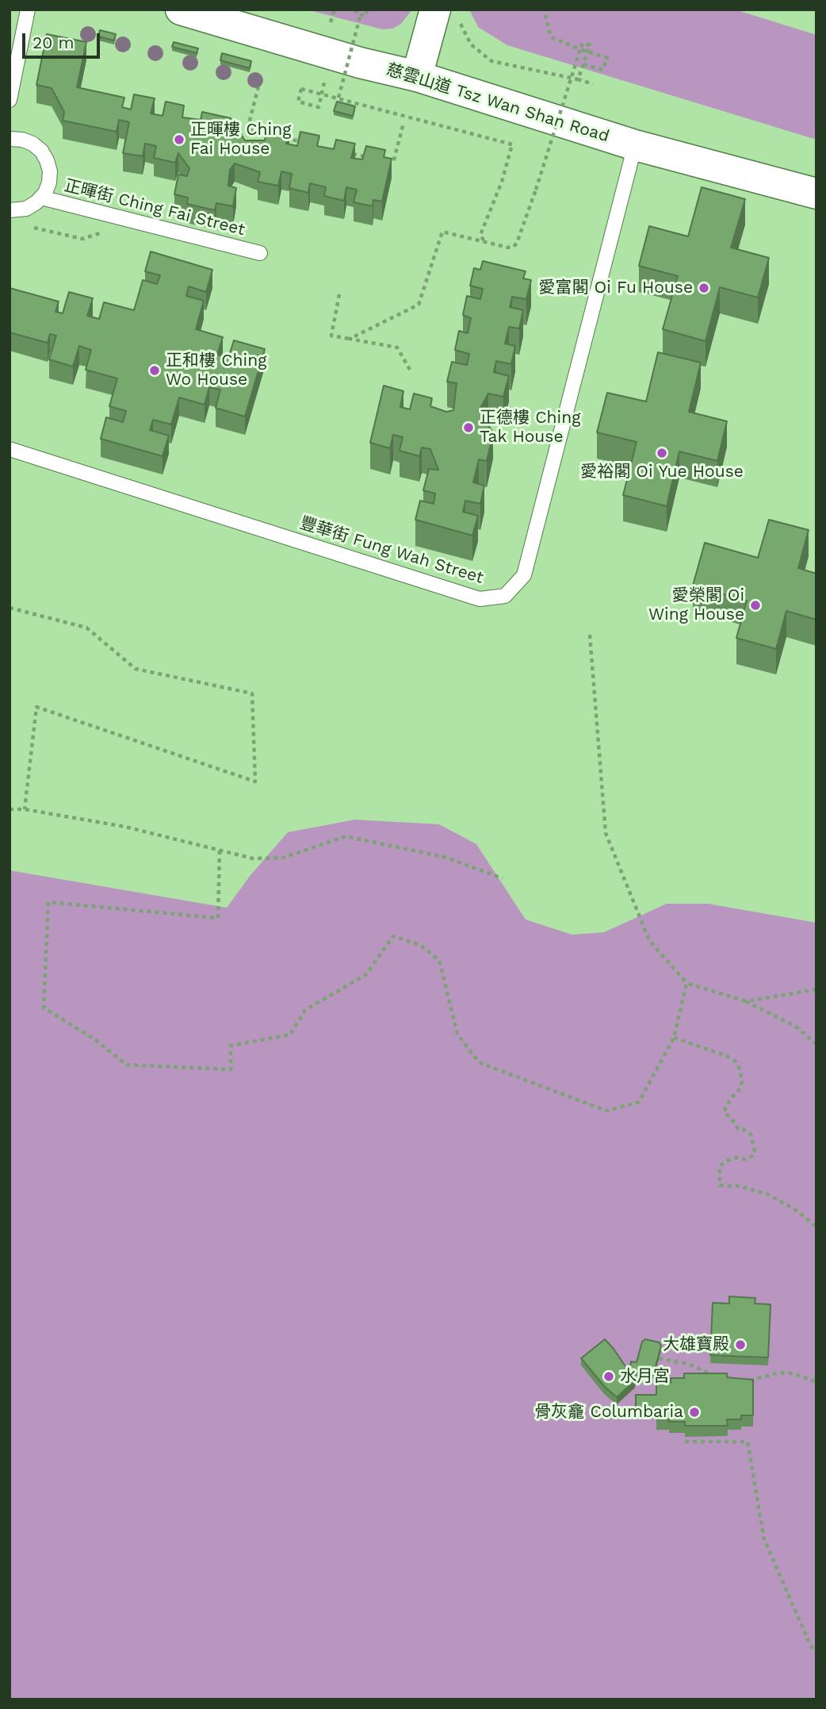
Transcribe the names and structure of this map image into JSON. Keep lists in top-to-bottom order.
{
  "streets": {
    "main road": ["慈雲山道 Tsz Wan Shan Road"],
    "lane": ["正暉街 Ching Fai Street", "豐華街 Fung Wah Street"]
  },
  "crossings": [
    ["慈雲山道 Tsz Wan Shan Road", "豐華街 Fung Wah Street"]
  ],
  "places": [
    "正暉樓 Ching Fai House",
    "愛富閣 Oi Fu House",
    "正和樓 Ching Wo House",
    "正德樓 Ching Tak House",
    "愛裕閣 Oi Yue House",
    "愛榮閣 Oi Wing House",
    "大雄寶殿",
    "水月宮",
    "骨灰龕 Columbaria"
  ],
  "scale_bar": "20 m"
}
